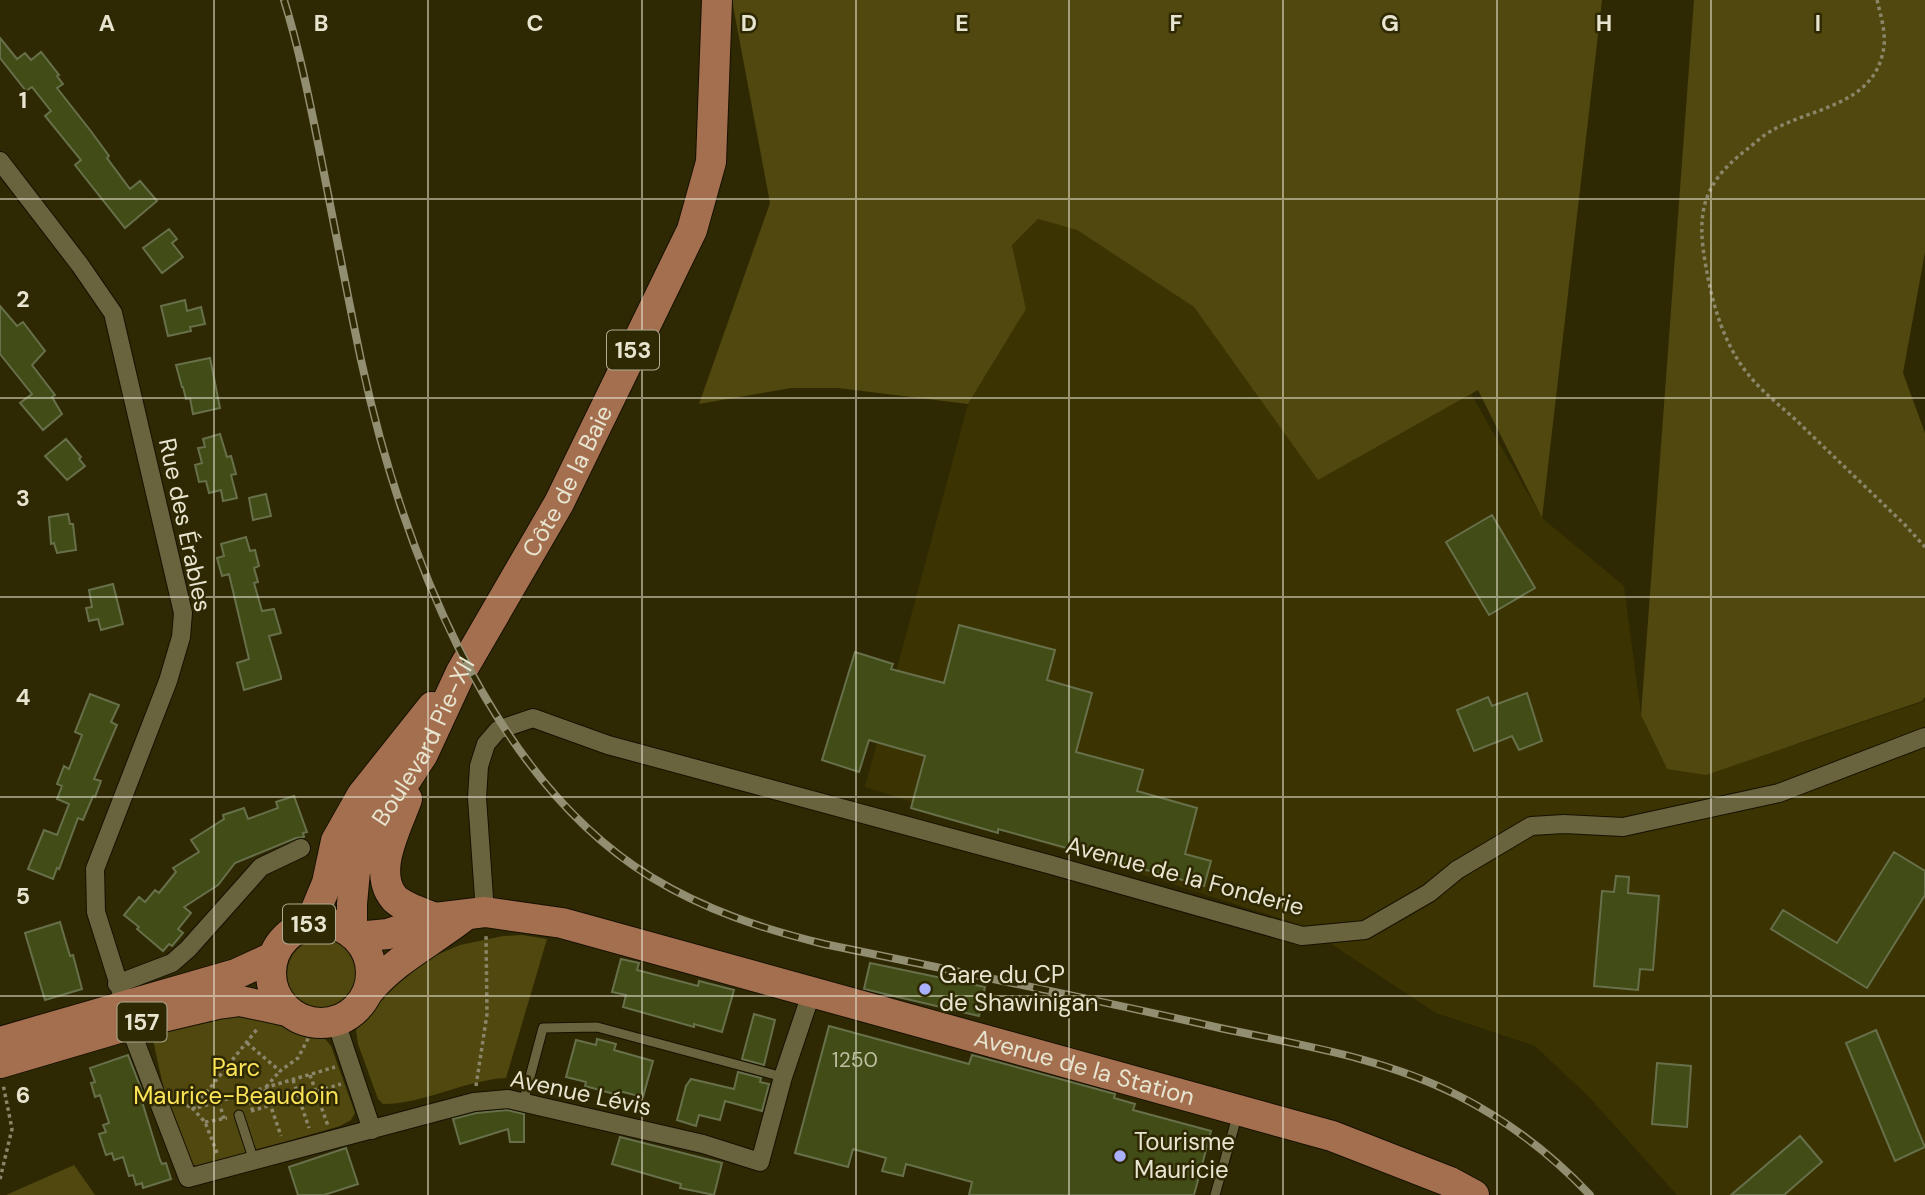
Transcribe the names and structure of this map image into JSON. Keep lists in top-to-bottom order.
{
  "streets": {
    "main road": [
      "153",
      "Côte de la Baie",
      "Boulevard Pie-XII",
      "157",
      "Avenue de la Station"
    ],
    "street": ["Rue des Érables", "Avenue de la Fonderie", "Avenue Lévis"]
  },
  "crossings": [
    ["153", "Boulevard Pie-XII"],
    ["153", "157"],
    ["153", "Avenue de la Station"],
    ["Côte de la Baie", "Boulevard Pie-XII"],
    ["Rue des Érables", "157"],
    ["Rue des Érables", "Avenue Lévis"],
    ["Boulevard Pie-XII", "157"],
    ["Boulevard Pie-XII", "Avenue de la Station"],
    ["Avenue de la Fonderie", "Avenue de la Station"],
    ["157", "Avenue de la Station"]
  ],
  "parks": ["Parc Maurice-Beaudoin"],
  "places": ["Gare du CP de Shawinigan", "Tourisme Mauricie"],
  "house_numbers": ["1250"],
  "grid": {
    "columns": [
      "A",
      "B",
      "C",
      "D",
      "E",
      "F",
      "G",
      "H",
      "I"
    ],
    "rows": [
      "1",
      "2",
      "3",
      "4",
      "5",
      "6"
    ]
  }
}
